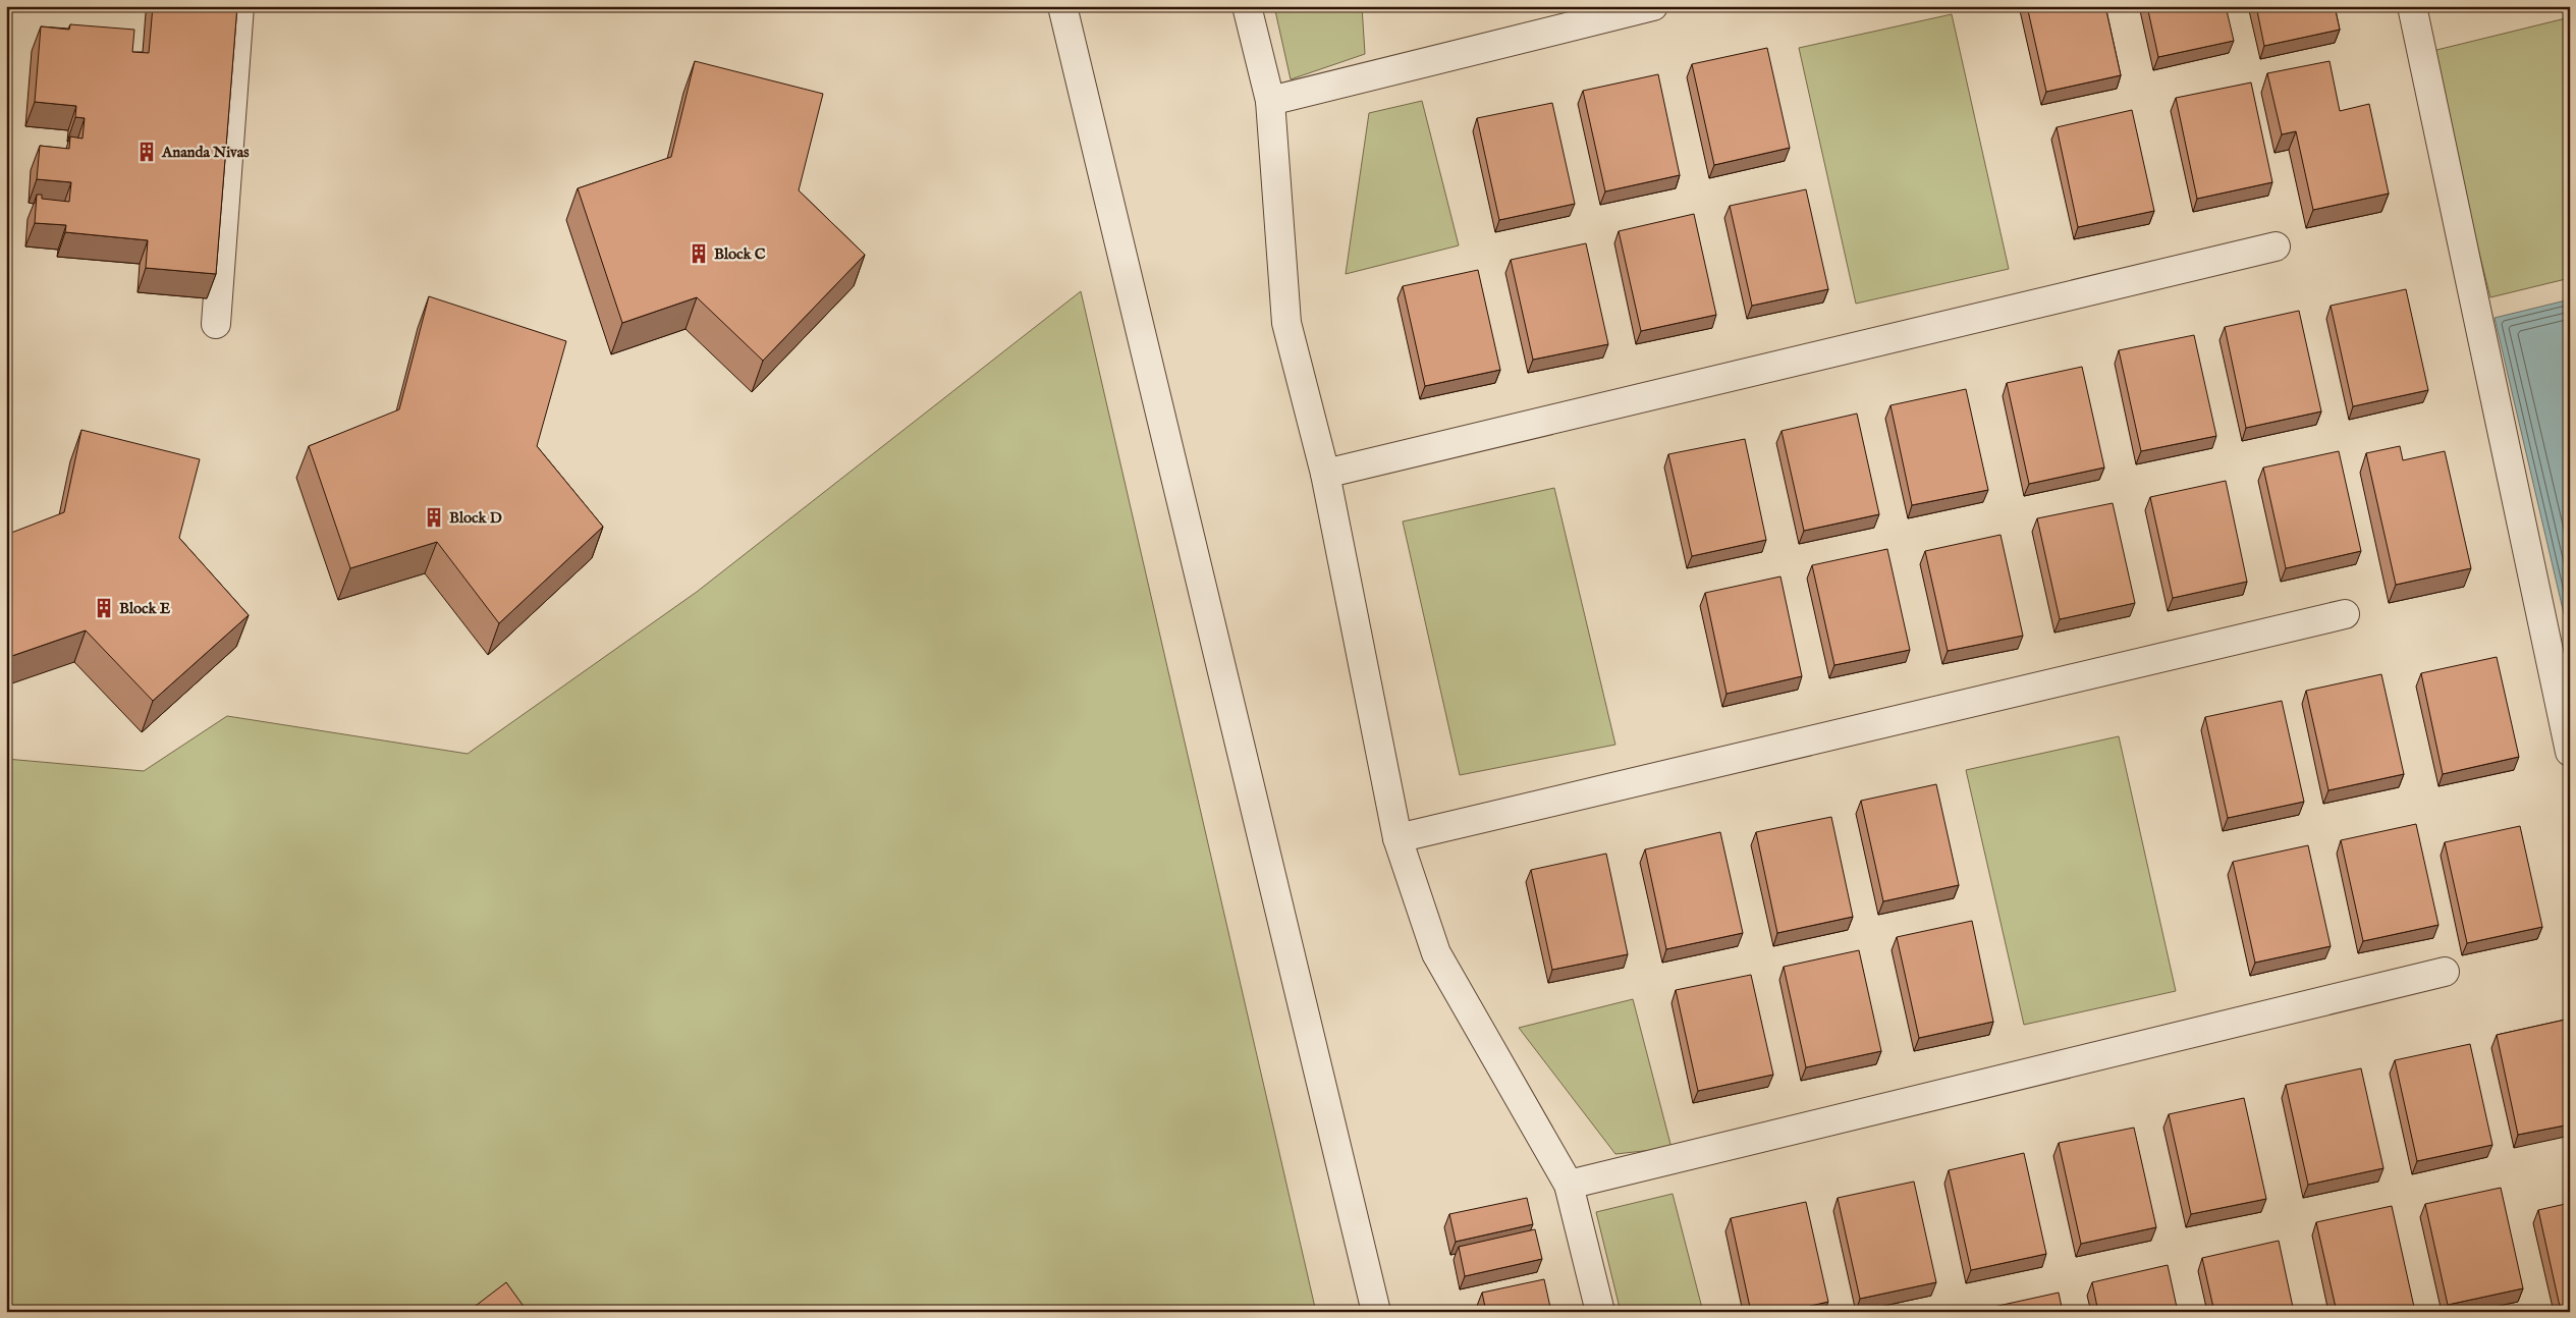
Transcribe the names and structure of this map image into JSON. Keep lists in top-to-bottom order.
{
  "places": {
    "building": [
      "Ananda Nivas",
      "Block C",
      "Block D",
      "Block E"
    ]
  }
}
